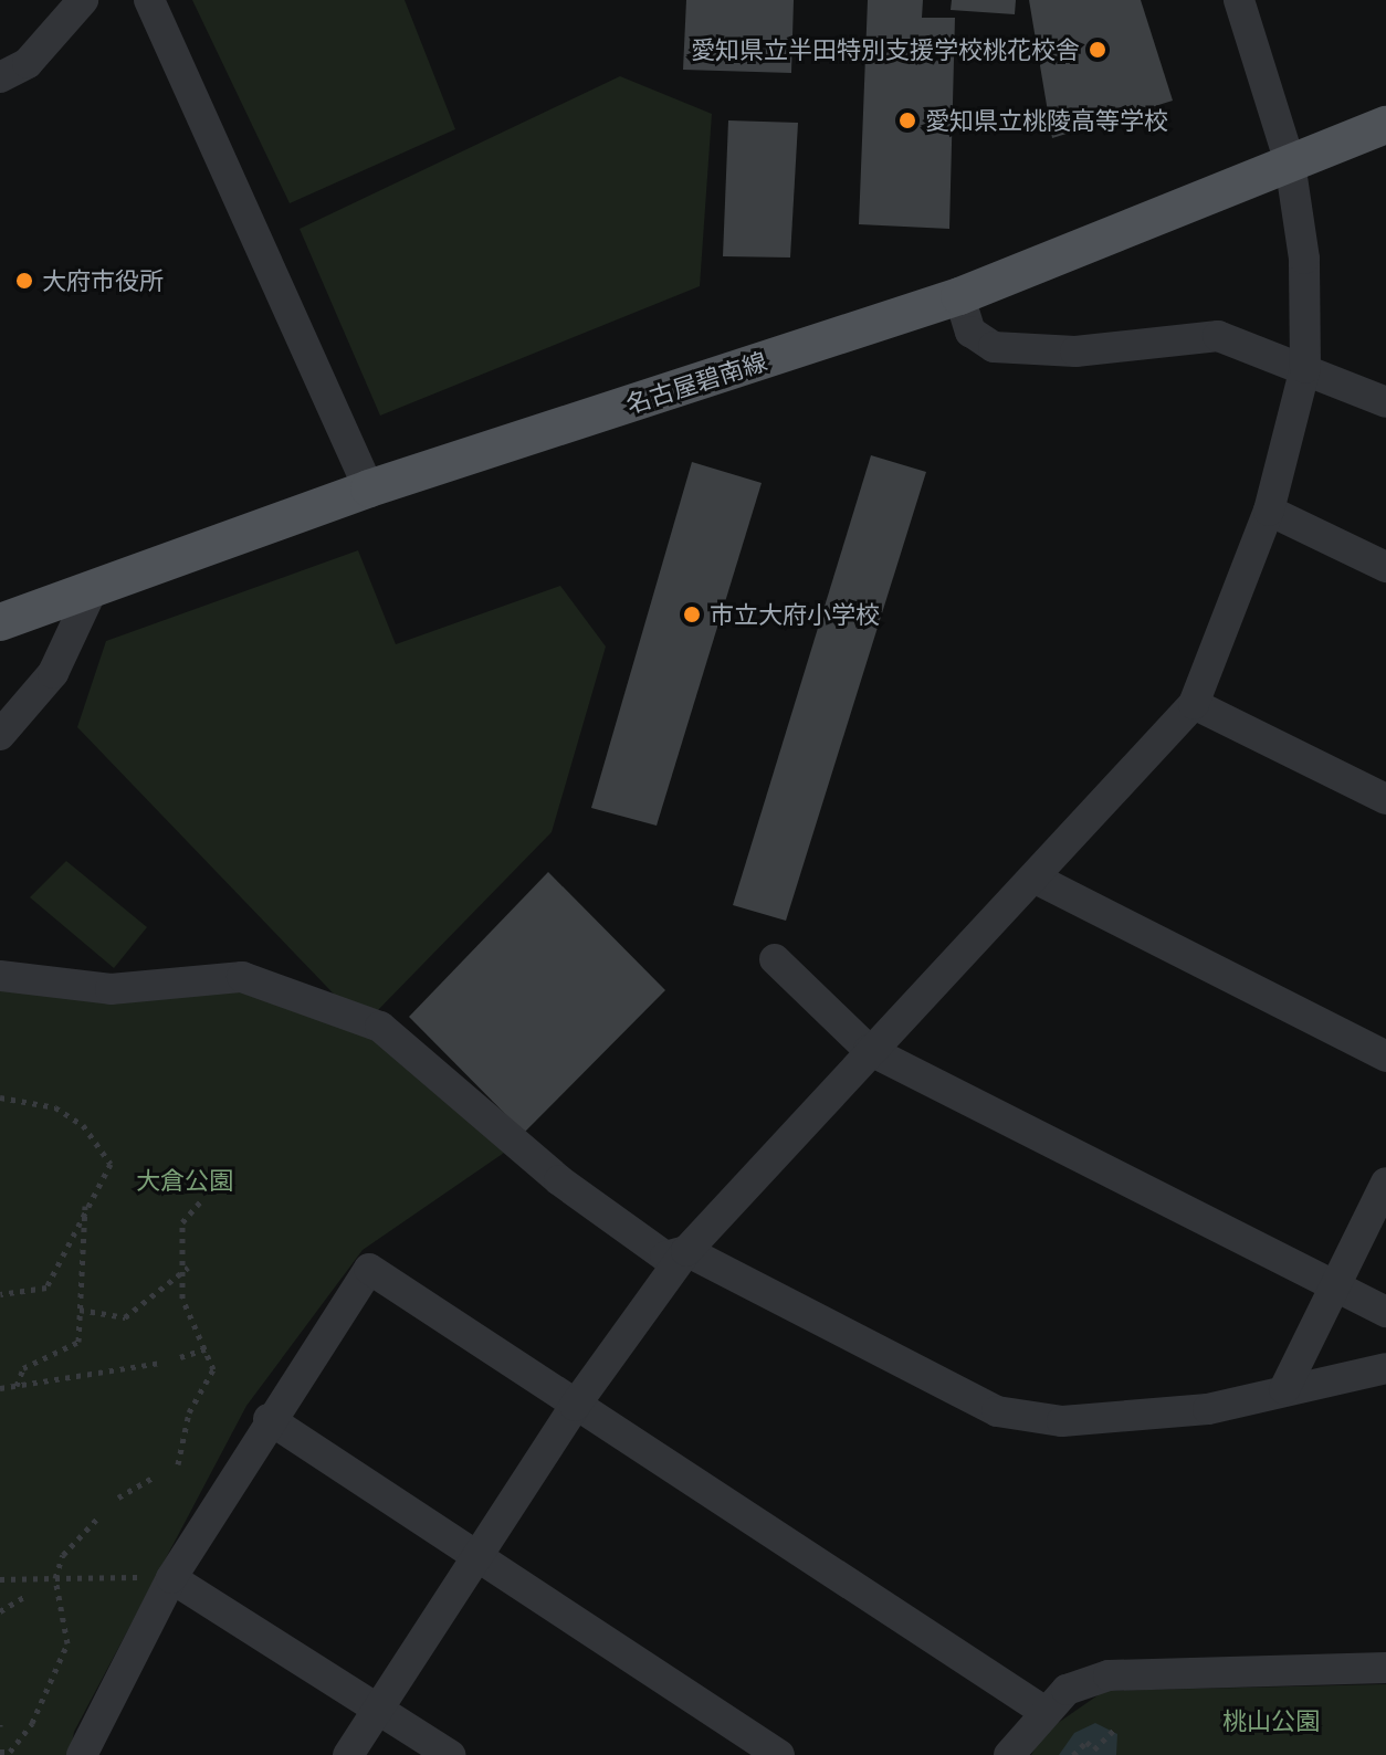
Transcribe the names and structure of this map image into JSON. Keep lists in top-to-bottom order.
{
  "streets": {
    "main road": ["名古屋碧南線"]
  },
  "parks": ["大倉公園", "桃山公園"],
  "places": [
    "愛知県立半田特別支援学校桃花校舎",
    "愛知県立桃陵高等学校",
    "大府市役所",
    "市立大府小学校"
  ]
}
